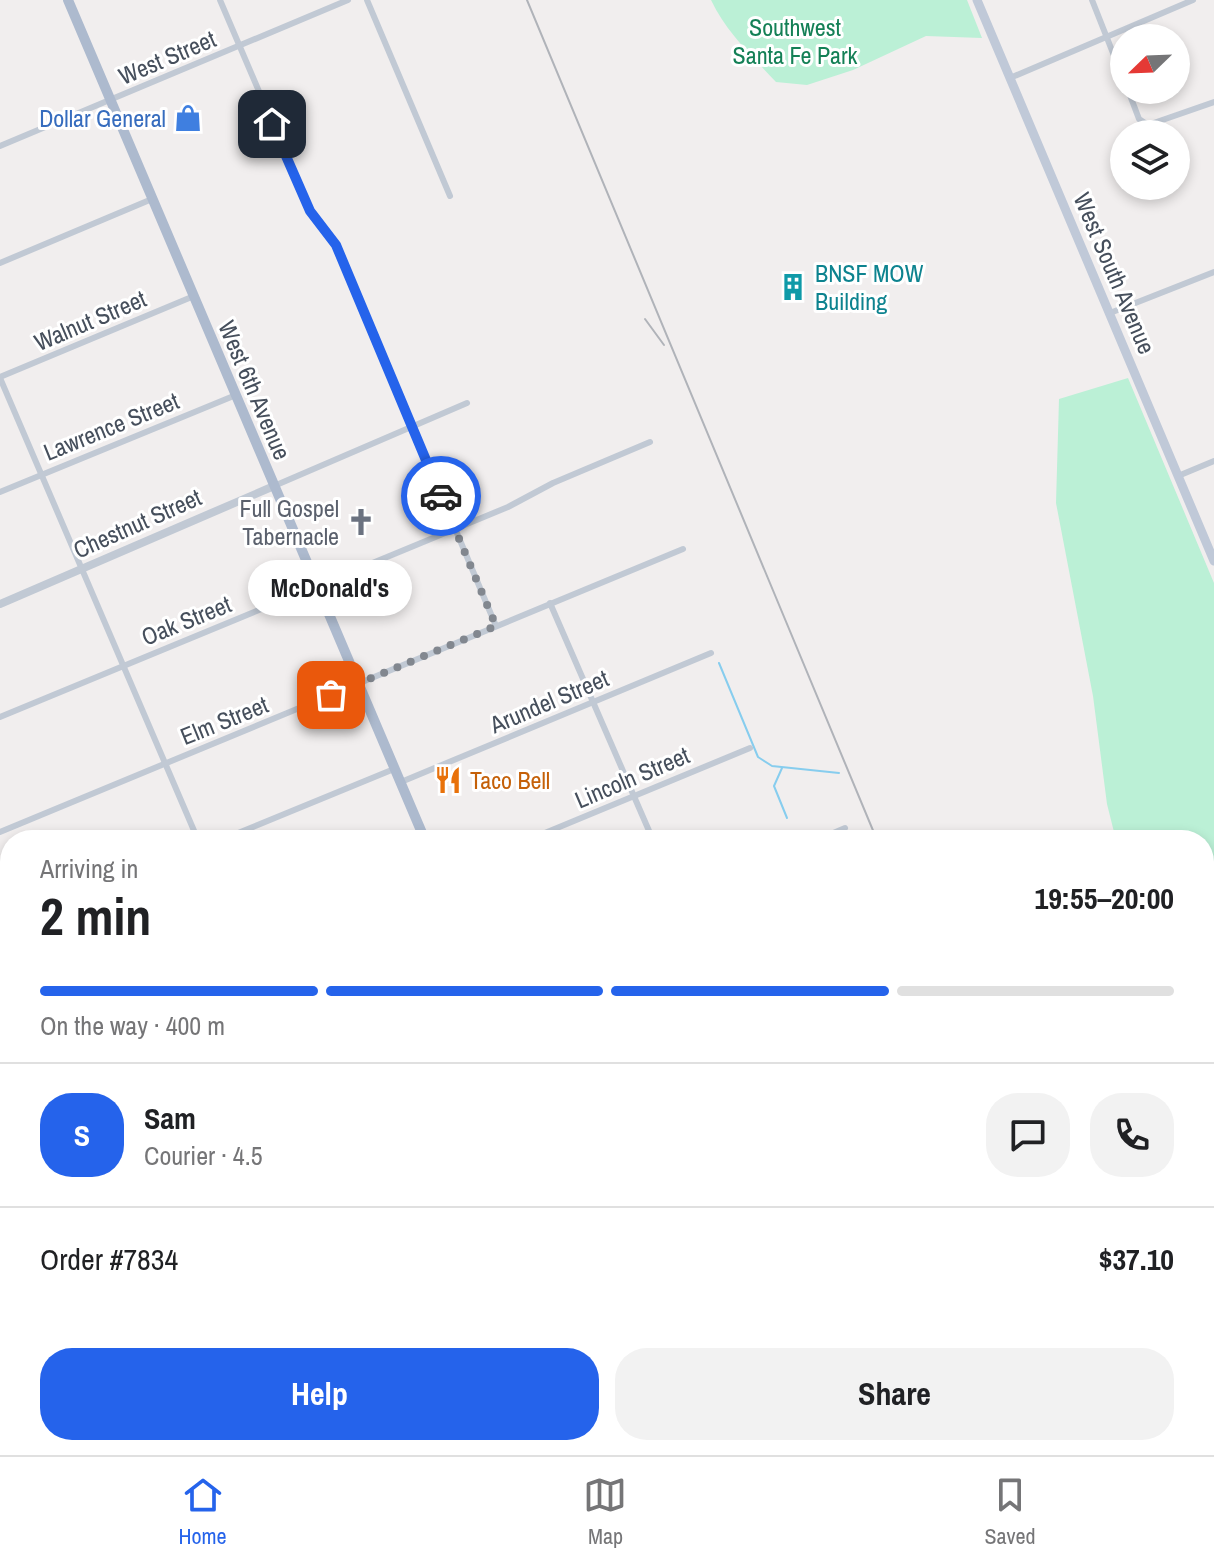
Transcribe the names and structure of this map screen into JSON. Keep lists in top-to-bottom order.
{
  "streets": {
    "main road": ["West South Avenue", "West 6th Avenue"],
    "street": [
      "West Street",
      "Walnut Street",
      "Lawrence Street",
      "Chestnut Street",
      "Oak Street",
      "Arundel Street",
      "Elm Street",
      "Lincoln Street"
    ]
  },
  "crossings": [
    ["West Street", "West 6th Avenue"],
    ["Walnut Street", "West 6th Avenue"],
    ["West 6th Avenue", "Lawrence Street"],
    ["West 6th Avenue", "Chestnut Street"],
    ["West 6th Avenue", "Oak Street"],
    ["West 6th Avenue", "Arundel Street"],
    ["West 6th Avenue", "Elm Street"]
  ],
  "parks": ["Southwest Santa Fe Park"],
  "places": {
    "shop": ["Dollar General"],
    "building": ["BNSF MOW Building"],
    "church": ["Full Gospel Tabernacle"],
    "other": ["McDonald's"],
    "restaurant": ["Taco Bell"]
  },
  "north": "bottom left",
  "page": {
    "bubble": "McDonald's",
    "heading": ["2 min", "Arriving in", "19:55–20:00"],
    "panel": [
      "Sam",
      "Courier · 4.5",
      "Order #7834",
      "$37.10"
    ],
    "bar": "On the way · 400 m",
    "round": "S",
    "buttons": ["Help", "Share"],
    "tabs": ["Home", "Map", "Saved"]
  }
}
